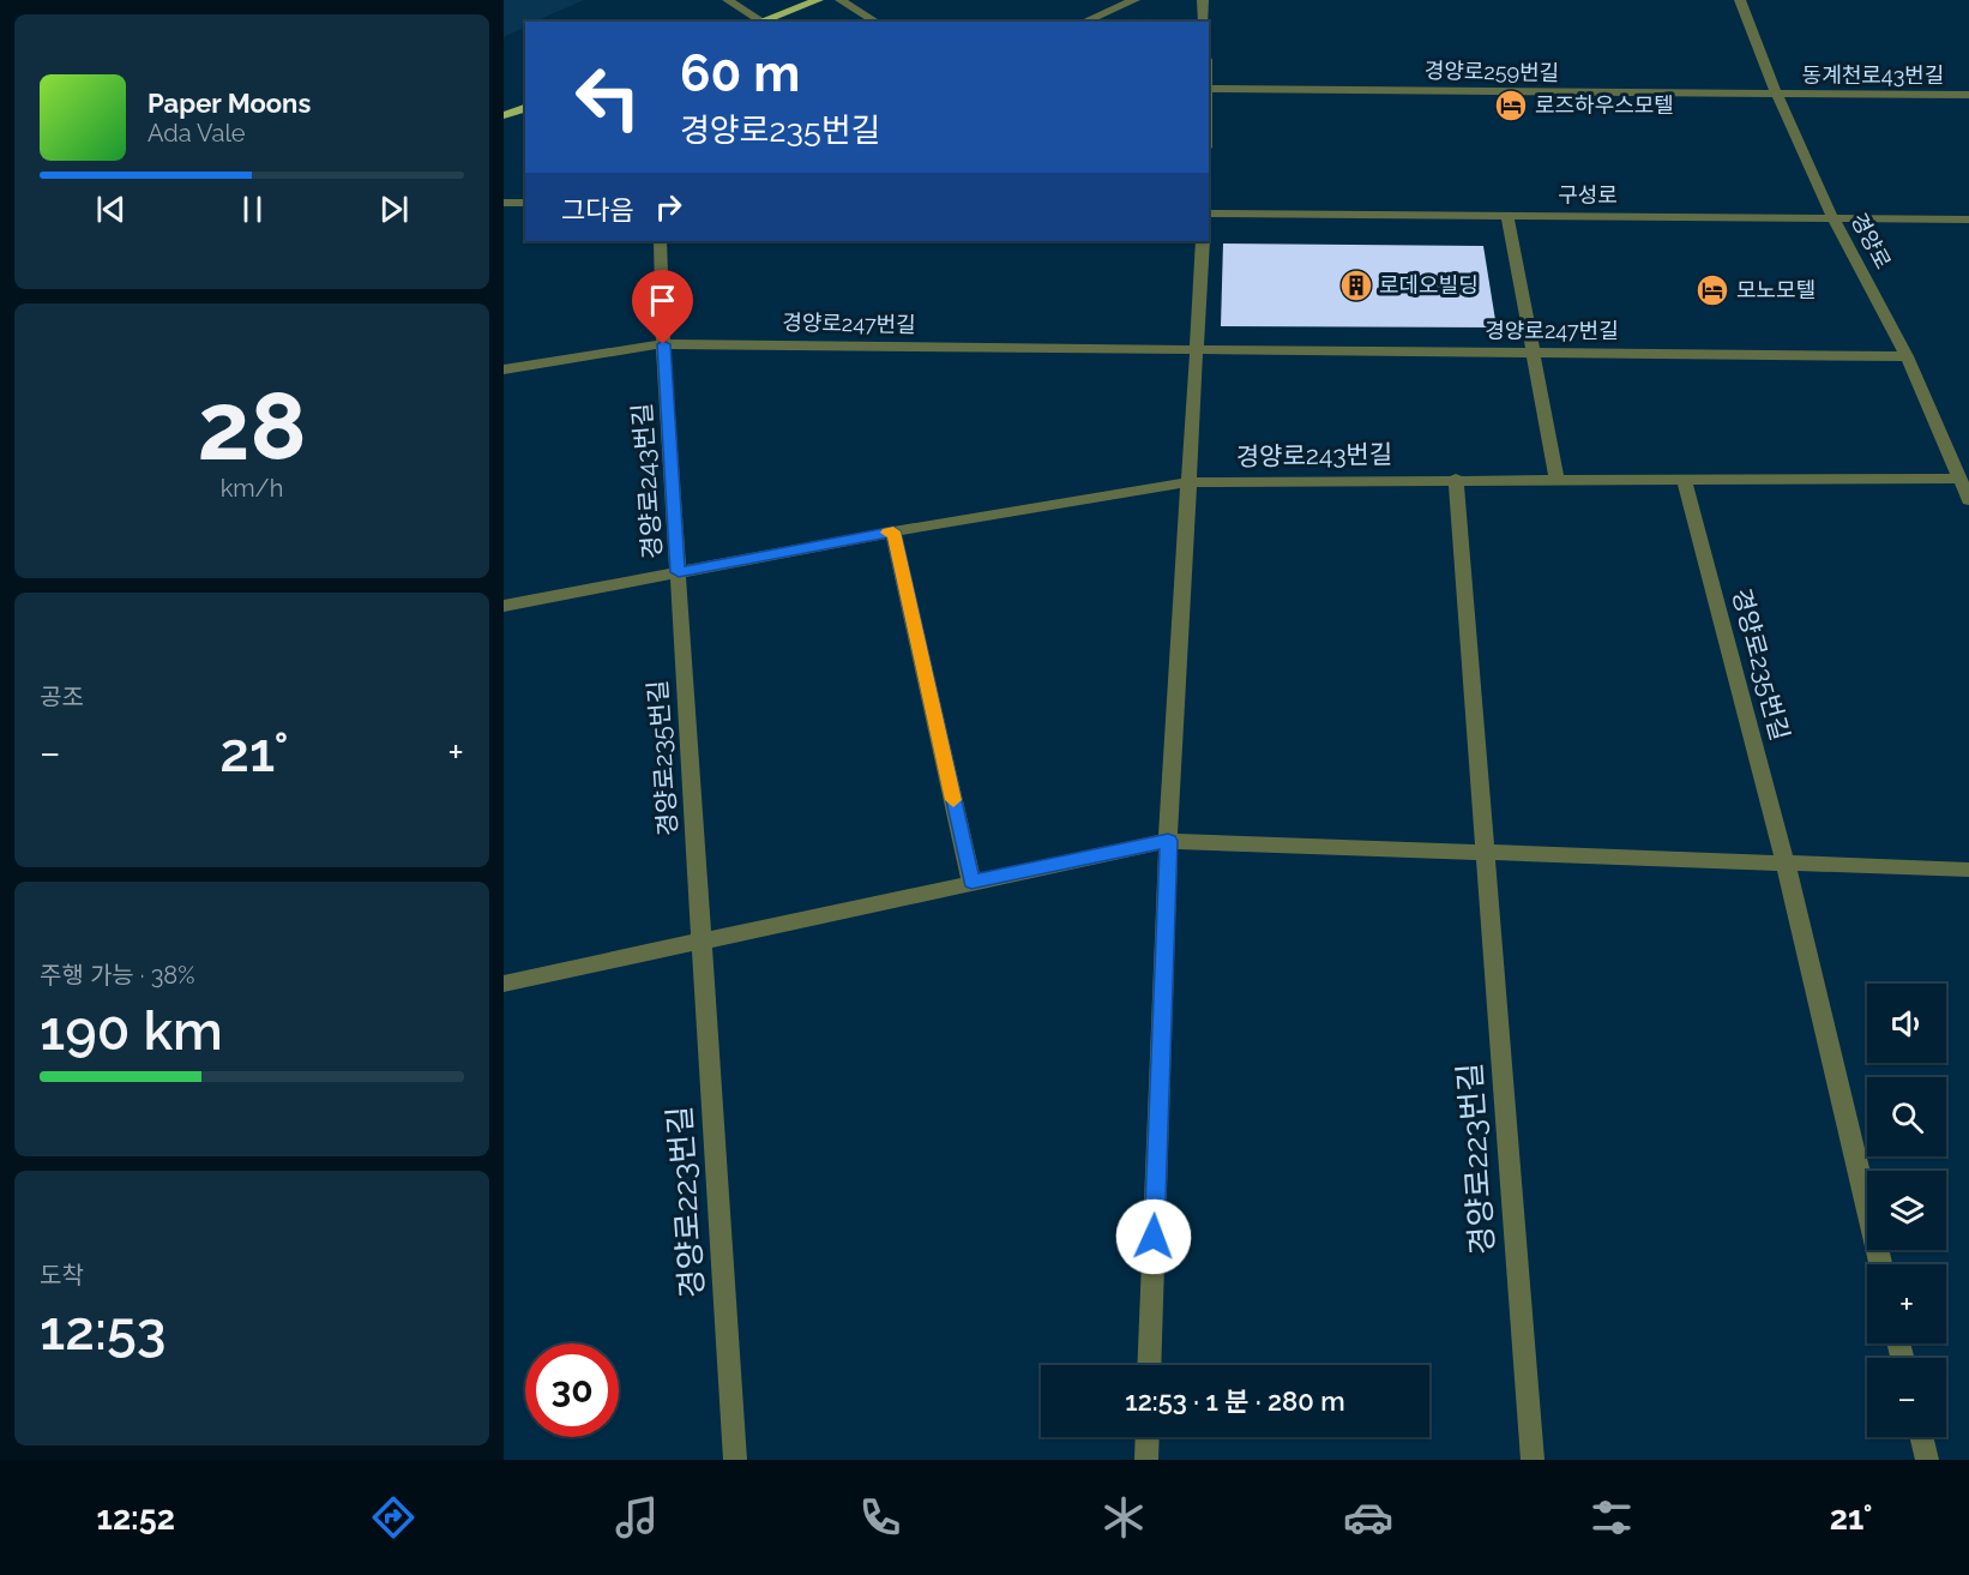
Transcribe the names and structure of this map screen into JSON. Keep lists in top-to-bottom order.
{
  "streets": {
    "street": [
      "경양로259번길",
      "동계천로43번길",
      "구성로",
      "경양로",
      "경양로247번길",
      "경양로243번길",
      "경양로235번길",
      "경양로223번길"
    ]
  },
  "crossings": [
    ["경양로259번길", "동계천로43번길"],
    ["경양로259번길", "경양로"],
    ["동계천로43번길", "경양로"],
    ["구성로", "경양로"],
    ["경양로", "경양로247번길"],
    ["경양로", "경양로243번길"],
    ["경양로247번길", "경양로243번길"],
    ["경양로243번길", "경양로235번길"],
    ["경양로235번길", "경양로223번길"]
  ],
  "places": {
    "hotel": ["로즈하우스모텔", "모노모텔"],
    "building": ["로데오빌딩"]
  },
  "page": {
    "turn": ["60 m", "경양로235번길"],
    "song": ["Paper Moons", "Ada Vale"],
    "then": "그다음",
    "tile": [
      ["28", "km/h"],
      "공조",
      ["주행 가능 · 38%", "190 km"],
      ["도착", "12:53"]
    ],
    "heat": ["−", "21°", "+"],
    "map_buttons": ["+", "−"],
    "limit": "30",
    "trip": "12:53 · 1 분 · 280 m",
    "tabs": ["12:52", "21°"]
  }
}
